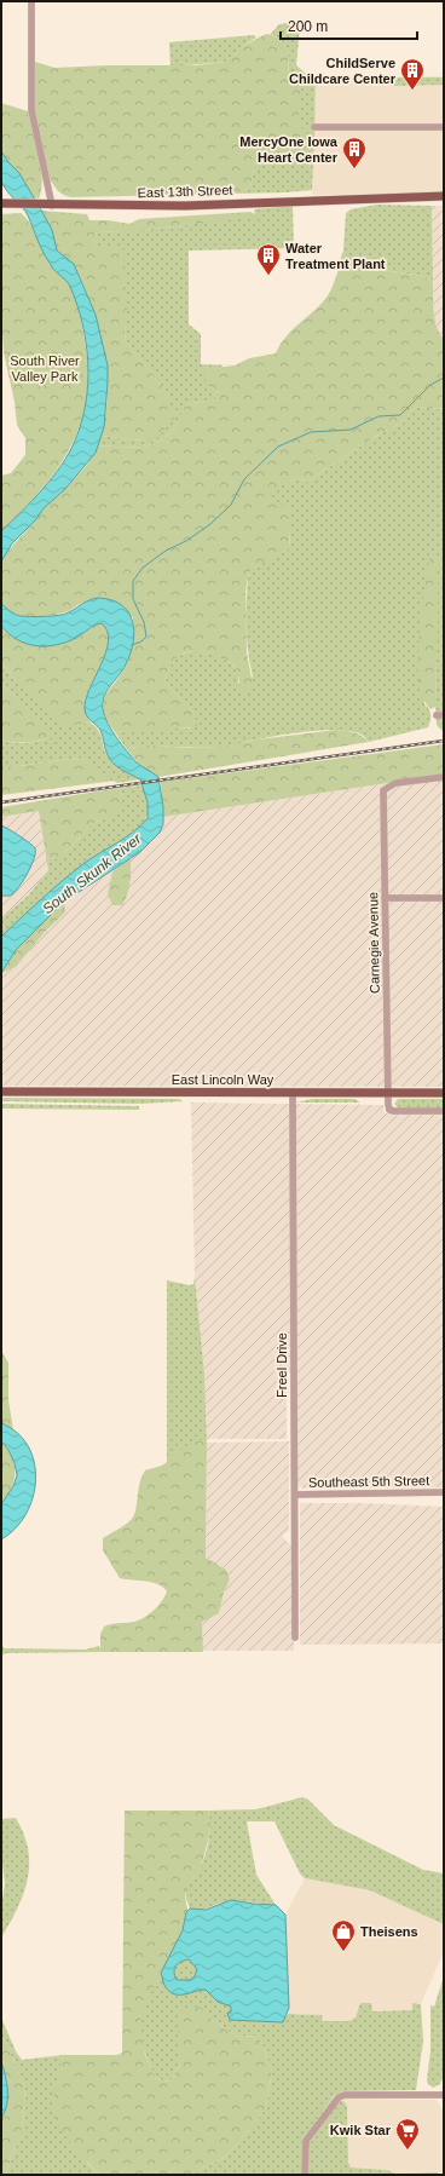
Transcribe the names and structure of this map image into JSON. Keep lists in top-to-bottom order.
{
  "streets": {
    "main road": ["East 13th Street", "East Lincoln Way"],
    "street": ["Carnegie Avenue", "Freel Drive", "Southeast 5th Street"]
  },
  "crossings": [
    ["Carnegie Avenue", "East Lincoln Way"],
    ["East Lincoln Way", "Freel Drive"],
    ["Freel Drive", "Southeast 5th Street"]
  ],
  "water": ["South Skunk River"],
  "parks": ["South River Valley Park"],
  "places": {
    "building": ["ChildServe Childcare Center", "MercyOne Iowa Heart Center", "Water Treatment Plant"],
    "shop": ["Theisens"],
    "supermarket": ["Kwik Star"]
  },
  "scale_bar": "200 m"
}
